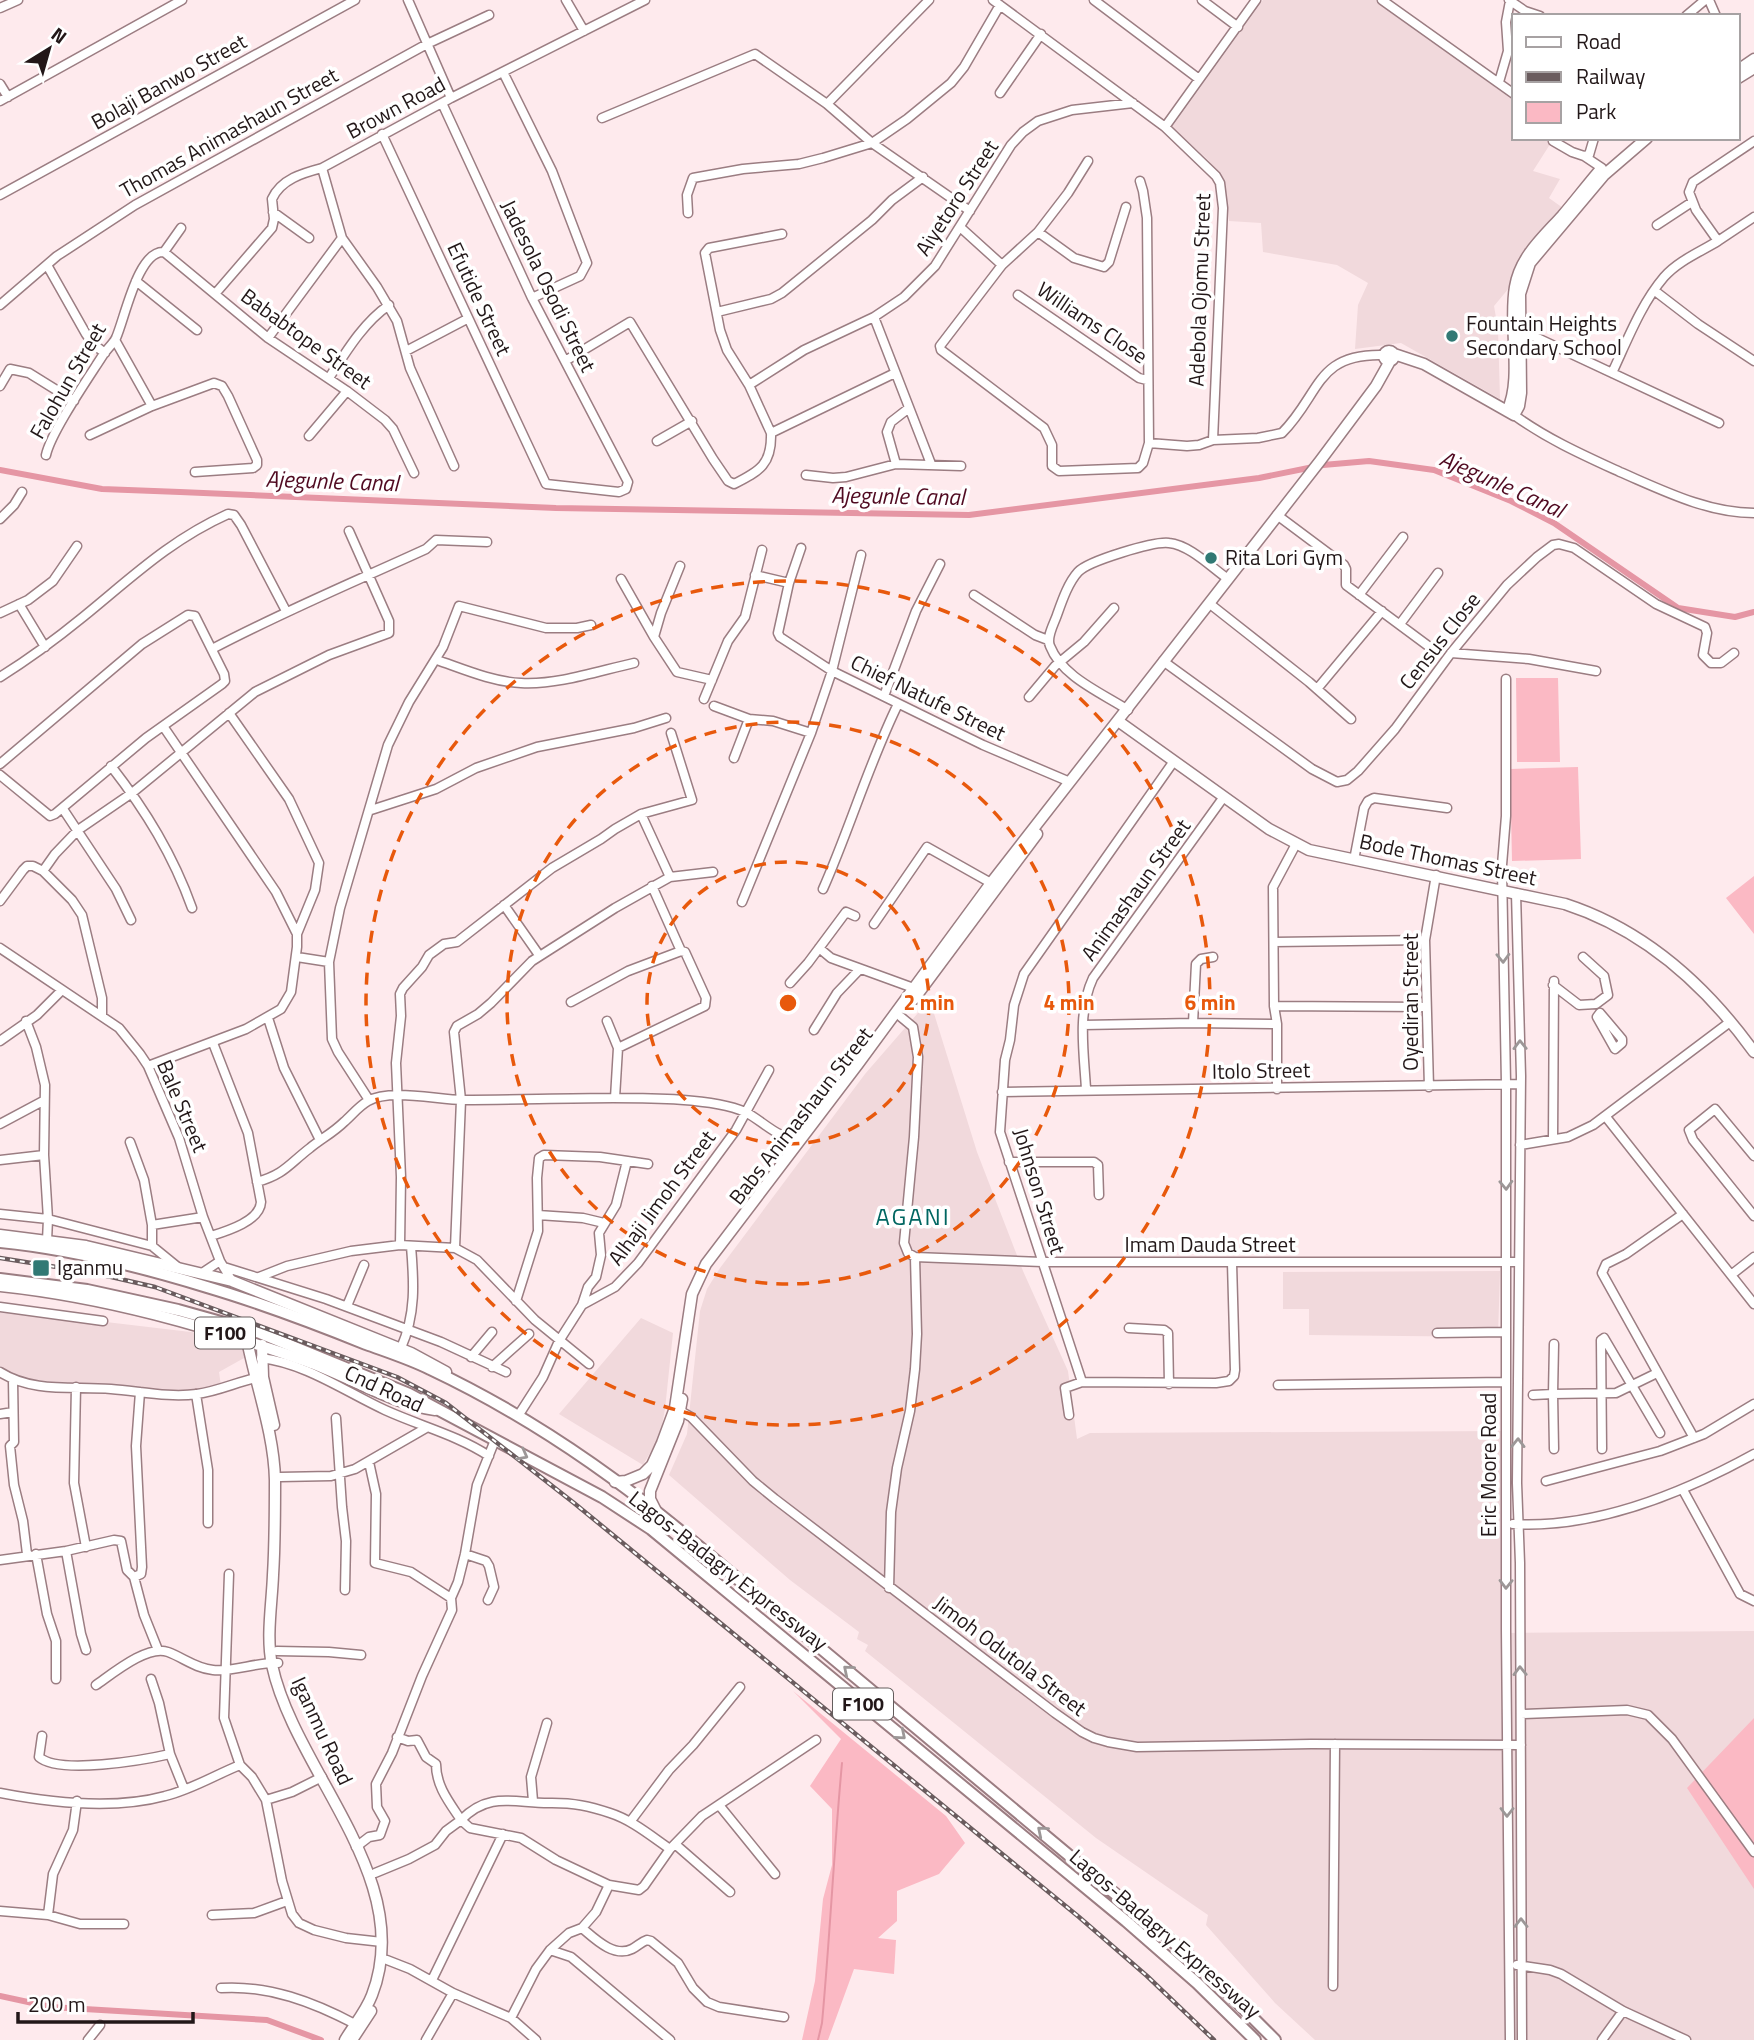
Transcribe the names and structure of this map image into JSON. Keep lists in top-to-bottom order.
{
  "streets": {
    "highway": ["F100", "Lagos-Badagry Expressway"],
    "main road": ["Bode Thomas Street", "Babs Animashaun Street", "Iganmu Road"],
    "street": [
      "Bolaji Banwo Street",
      "Brown Road",
      "Thomas Animashaun Street",
      "Aiyetoro Street",
      "Jadesola Osodi Street",
      "Adebola Ojomu Street",
      "Efutide Street",
      "Williams Close",
      "Bababtope Street",
      "Falohun Street",
      "Census Close",
      "Chief Natufe Street",
      "Animashaun Street",
      "Oyediran Street",
      "Itolo Street",
      "Bale Street",
      "Johnson Street",
      "Alhaji Jimoh Street",
      "Imam Dauda Street",
      "Cnd Road",
      "Eric Moore Road",
      "Jimoh Odutola Street"
    ]
  },
  "crossings": [
    ["Brown Road", "Jadesola Osodi Street"],
    ["Brown Road", "Efutide Street"],
    ["Brown Road", "Bababtope Street"],
    ["Aiyetoro Street", "Adebola Ojomu Street"],
    ["Jadesola Osodi Street", "Efutide Street"],
    ["Bababtope Street", "Falohun Street"],
    ["Census Close", "Babs Animashaun Street"],
    ["Chief Natufe Street", "Babs Animashaun Street"],
    ["Bode Thomas Street", "Animashaun Street"],
    ["Bode Thomas Street", "Oyediran Street"],
    ["Bode Thomas Street", "Babs Animashaun Street"],
    ["Bode Thomas Street", "Johnson Street"],
    ["Bode Thomas Street", "Eric Moore Road"],
    ["Animashaun Street", "Itolo Street"],
    ["Oyediran Street", "Itolo Street"],
    ["Itolo Street", "Johnson Street"],
    ["Itolo Street", "Eric Moore Road"],
    ["Bale Street", "Lagos-Badagry Expressway"],
    ["Babs Animashaun Street", "Lagos-Badagry Expressway"],
    ["Babs Animashaun Street", "Jimoh Odutola Street"],
    ["Johnson Street", "Imam Dauda Street"],
    ["Alhaji Jimoh Street", "Lagos-Badagry Expressway"],
    ["Imam Dauda Street", "Eric Moore Road"],
    ["F100", "Lagos-Badagry Expressway"],
    ["Cnd Road", "Iganmu Road"],
    ["Eric Moore Road", "Jimoh Odutola Street"],
    ["Lagos-Badagry Expressway", "Iganmu Road"]
  ],
  "districts": ["AGANI"],
  "water": ["Ajegunle Canal"],
  "places": {
    "other": ["Fountain Heights Secondary School", "Rita Lori Gym"],
    "transit": ["Iganmu"]
  },
  "legend": ["Road", "Railway", "Park"],
  "scale_bar": "200 m",
  "north": "top right",
  "rings": ["2 min", "4 min", "6 min"]
}
